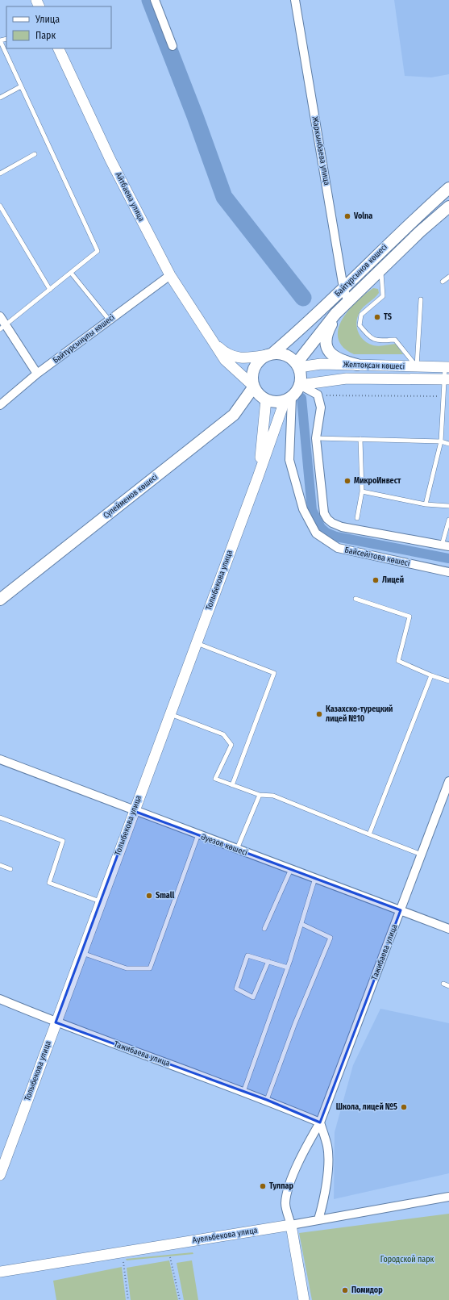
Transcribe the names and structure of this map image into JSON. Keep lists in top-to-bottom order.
{
  "streets": {
    "main road": ["Байтұрсынов көшесі", "Сүлейменов көшесі"],
    "street": [
      "Жаркынбаева улица",
      "Айтбаева улица",
      "Байтұрсынұлы көшесі",
      "Желтоқсан көшесі",
      "Байсейітова көшесі",
      "Толыбекова улица",
      "Әуезов көшесі",
      "Тажибаева улица",
      "Ауельбекова улица"
    ]
  },
  "crossings": [
    ["Жаркынбаева улица", "Байтұрсынов көшесі"],
    ["Айтбаева улица", "Байтұрсынұлы көшесі"],
    ["Байтұрсынов көшесі", "Желтоқсан көшесі"],
    ["Байтұрсынов көшесі", "Сүлейменов көшесі"],
    ["Байтұрсынов көшесі", "Байсейітова көшесі"],
    ["Желтоқсан көшесі", "Сүлейменов көшесі"],
    ["Желтоқсан көшесі", "Байсейітова көшесі"],
    ["Сүлейменов көшесі", "Байсейітова көшесі"],
    ["Толыбекова улица", "Әуезов көшесі"],
    ["Толыбекова улица", "Тажибаева улица"],
    ["Әуезов көшесі", "Тажибаева улица"],
    ["Тажибаева улица", "Ауельбекова улица"]
  ],
  "parks": ["Городской парк"],
  "places": [
    "Volna",
    "TS",
    "МикроИнвест",
    "Лицей",
    "Казахско-турецкий лицей №10",
    "Small",
    "Школа, лицей №5",
    "Тулпар",
    "Помидор"
  ],
  "legend": ["Улица", "Парк"]
}
